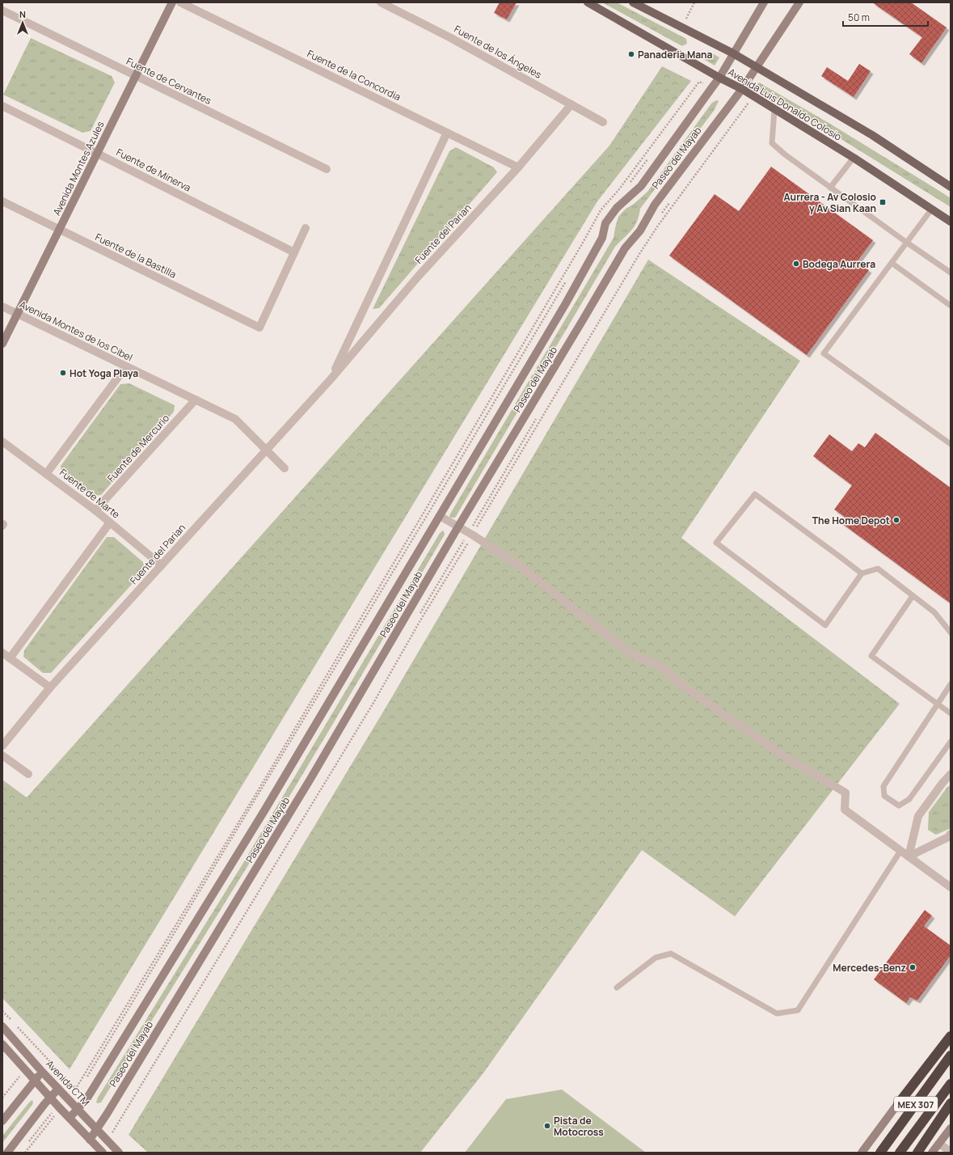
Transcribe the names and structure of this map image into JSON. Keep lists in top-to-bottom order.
{
  "streets": {
    "highway": ["MEX 307"],
    "main road": [
      "Avenida Luis Donaldo Colosio",
      "Paseo del Mayab",
      "Avenida Montes Azules",
      "Avenida CTM"
    ],
    "street": [
      "Fuente de los Ángeles",
      "Fuente de la Concordia",
      "Fuente de Cervantes",
      "Fuente de Minerva",
      "Fuente del Parian",
      "Fuente de la Bastilla",
      "Avenida Montes de los Cibel",
      "Fuente de Mercurio",
      "Fuente de Marte"
    ]
  },
  "crossings": [
    ["Fuente de los Ángeles", "Fuente del Parian"],
    ["Fuente de la Concordia", "Fuente del Parian"],
    ["Fuente de Cervantes", "Avenida Montes Azules"],
    ["Avenida Luis Donaldo Colosio", "Paseo del Mayab"],
    ["Paseo del Mayab", "Avenida CTM"],
    ["Avenida Montes Azules", "Fuente de Minerva"],
    ["Avenida Montes Azules", "Fuente de la Bastilla"],
    ["Avenida Montes Azules", "Avenida Montes de los Cibel"],
    ["Fuente de Minerva", "Fuente de la Bastilla"],
    ["Fuente del Parian", "Avenida Montes de los Cibel"],
    ["Fuente del Parian", "Fuente de Marte"],
    ["Avenida Montes de los Cibel", "Fuente de Mercurio"],
    ["Fuente de Mercurio", "Fuente de Marte"]
  ],
  "places": {
    "other": [
      "Panaderia Mana",
      "Bodega Aurrera",
      "Hot Yoga Playa",
      "The Home Depot",
      "Mercedes-Benz",
      "Pista de Motocross"
    ],
    "transit": ["Aurrera - Av Colosio y Av Sian Kaan"]
  },
  "scale_bar": "50 m",
  "north": "top"
}
